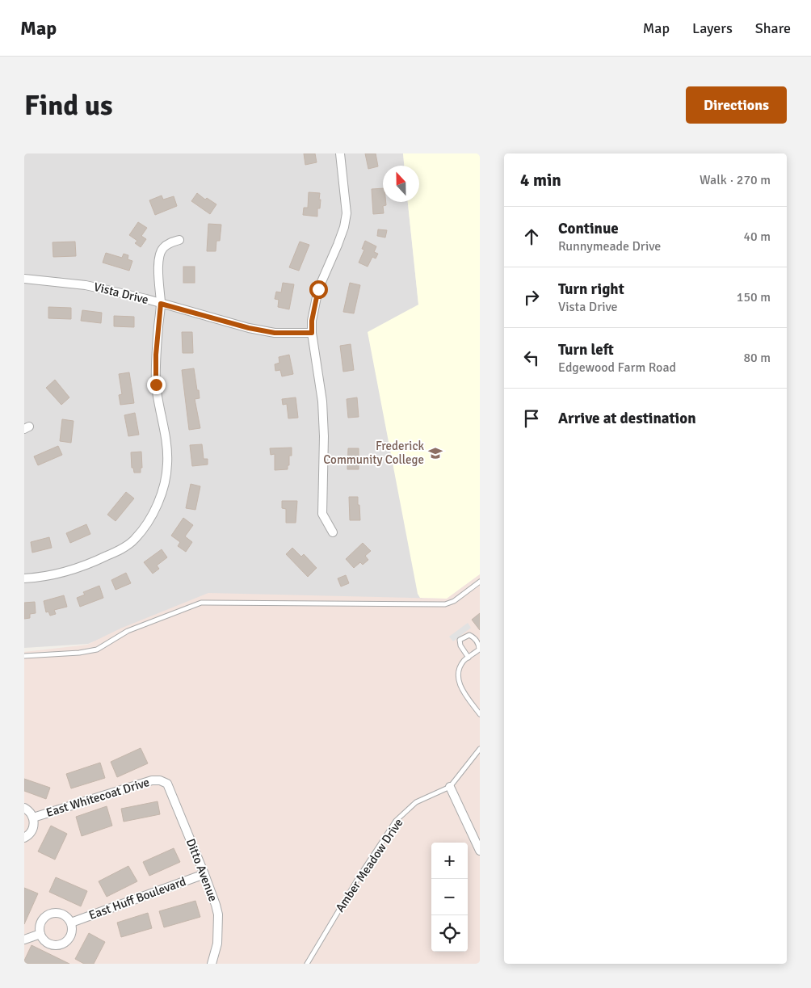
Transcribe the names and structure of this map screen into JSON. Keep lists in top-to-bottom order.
{
  "streets": {
    "street": [
      "Vista Drive",
      "East Whitecoat Drive",
      "Ditto Avenue",
      "East Huff Boulevard"
    ],
    "lane": ["Amber Meadow Drive"]
  },
  "crossings": [
    ["East Whitecoat Drive", "Ditto Avenue"],
    ["Ditto Avenue", "East Huff Boulevard"]
  ],
  "places": {
    "school or university": ["Frederick Community College"]
  },
  "north": "top",
  "page": {
    "header": "Map",
    "nav": ["Map", "Layers", "Share"],
    "buttons": "Directions",
    "title": "Find us",
    "heading": ["4 min", "Walk · 270 m"],
    "list": [
      ["Continue", "Runnymeade Drive", "40 m"],
      ["Turn right", "Vista Drive", "150 m"],
      ["Turn left", "Edgewood Farm Road", "80 m"],
      "Arrive at destination"
    ],
    "map_buttons": ["+", "−"]
  }
}
